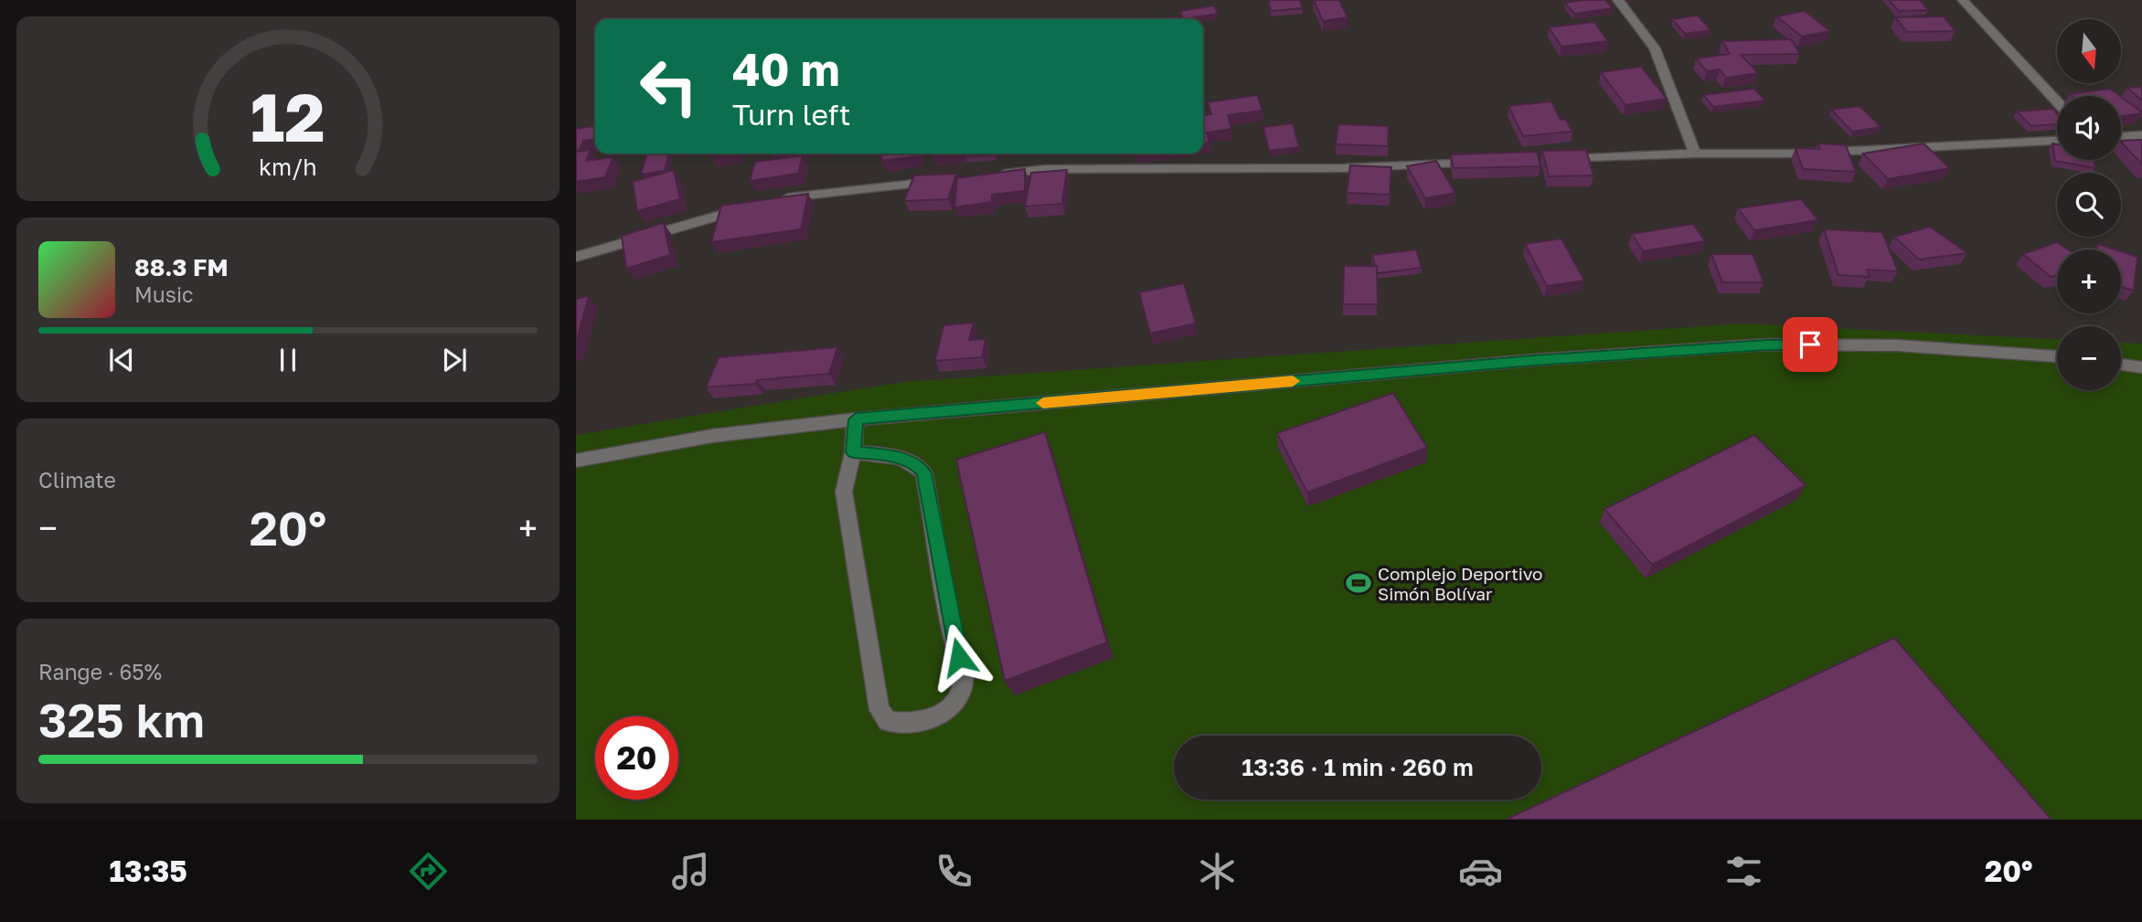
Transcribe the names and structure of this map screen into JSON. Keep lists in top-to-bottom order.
{
  "places": {
    "sports": ["Complejo Deportivo Simón Bolívar"]
  },
  "north": "bottom",
  "page": {
    "map_buttons": ["+", "−"],
    "turn": ["40 m", "Turn left"],
    "song": ["88.3 FM", "Music"],
    "tile": [
      "Climate",
      ["Range · 65%", "325 km"]
    ],
    "heat": ["−", "20°", "+"],
    "limit": "20",
    "trip": "13:36 · 1 min · 260 m",
    "tabs": ["13:35", "20°"],
    "gauge": ["12", "km/h"]
  }
}
